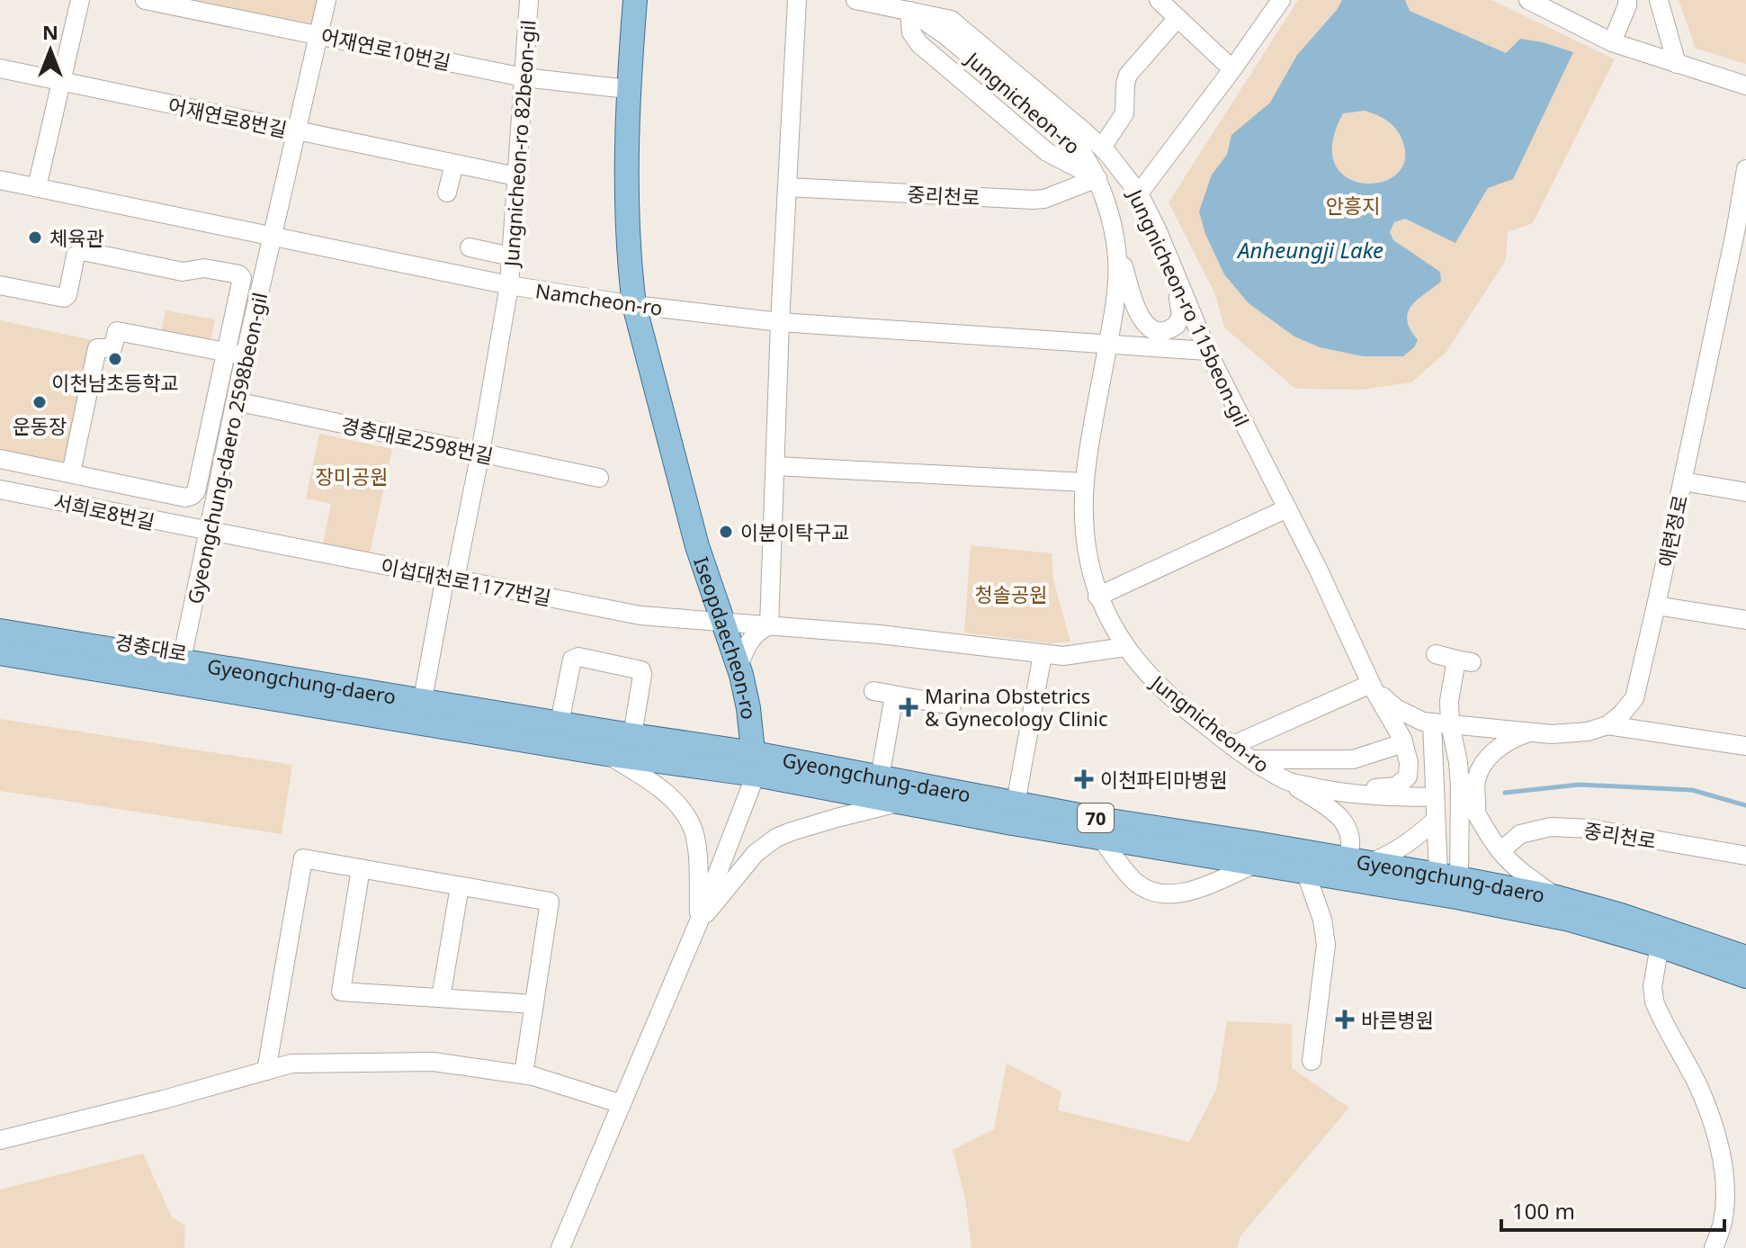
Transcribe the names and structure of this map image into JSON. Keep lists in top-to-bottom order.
{
  "streets": {
    "main road": ["Iseopdaecheon-ro", "Gyeongchung-daero", "70"],
    "street": [
      "어재연로10번길",
      "Jungnicheon-ro",
      "어재연로8번길",
      "Jungnicheon-ro 82beon-gil",
      "중리천로",
      "Namcheon-ro",
      "Jungnicheon-ro 115beon-gil",
      "경충대로2598번길",
      "Gyeongchung-daero 2598beon-gil",
      "서희로8번길",
      "애련정로",
      "이섭대천로1177번길"
    ]
  },
  "crossings": [
    ["어재연로10번길", "Jungnicheon-ro 82beon-gil"],
    ["어재연로10번길", "Gyeongchung-daero 2598beon-gil"],
    ["어재연로10번길", "Iseopdaecheon-ro"],
    ["Jungnicheon-ro", "중리천로"],
    ["Jungnicheon-ro", "Namcheon-ro"],
    ["Jungnicheon-ro", "Jungnicheon-ro 115beon-gil"],
    ["어재연로8번길", "Jungnicheon-ro 82beon-gil"],
    ["어재연로8번길", "Gyeongchung-daero 2598beon-gil"],
    ["Jungnicheon-ro 82beon-gil", "Namcheon-ro"],
    ["Jungnicheon-ro 82beon-gil", "경충대로2598번길"],
    ["Jungnicheon-ro 82beon-gil", "이섭대천로1177번길"],
    ["Jungnicheon-ro 82beon-gil", "Gyeongchung-daero"],
    ["Namcheon-ro", "Jungnicheon-ro 115beon-gil"],
    ["Namcheon-ro", "Gyeongchung-daero 2598beon-gil"],
    ["Namcheon-ro", "Iseopdaecheon-ro"],
    ["경충대로2598번길", "Gyeongchung-daero 2598beon-gil"],
    ["Gyeongchung-daero 2598beon-gil", "서희로8번길"],
    ["Gyeongchung-daero 2598beon-gil", "이섭대천로1177번길"],
    ["Gyeongchung-daero 2598beon-gil", "Gyeongchung-daero"],
    ["서희로8번길", "이섭대천로1177번길"],
    ["이섭대천로1177번길", "Iseopdaecheon-ro"],
    ["Iseopdaecheon-ro", "Gyeongchung-daero"]
  ],
  "water": ["Anheungji Lake"],
  "parks": ["안흥지", "장미공원", "청솔공원"],
  "places": {
    "other": [
      "체육관",
      "이천남초등학교",
      "운동장",
      "이분이탁구교"
    ],
    "health": ["Marina Obstetrics & Gynecology Clinic", "이천파티마병원", "바른병원"]
  },
  "scale_bar": "100 m",
  "north": "top"
}
